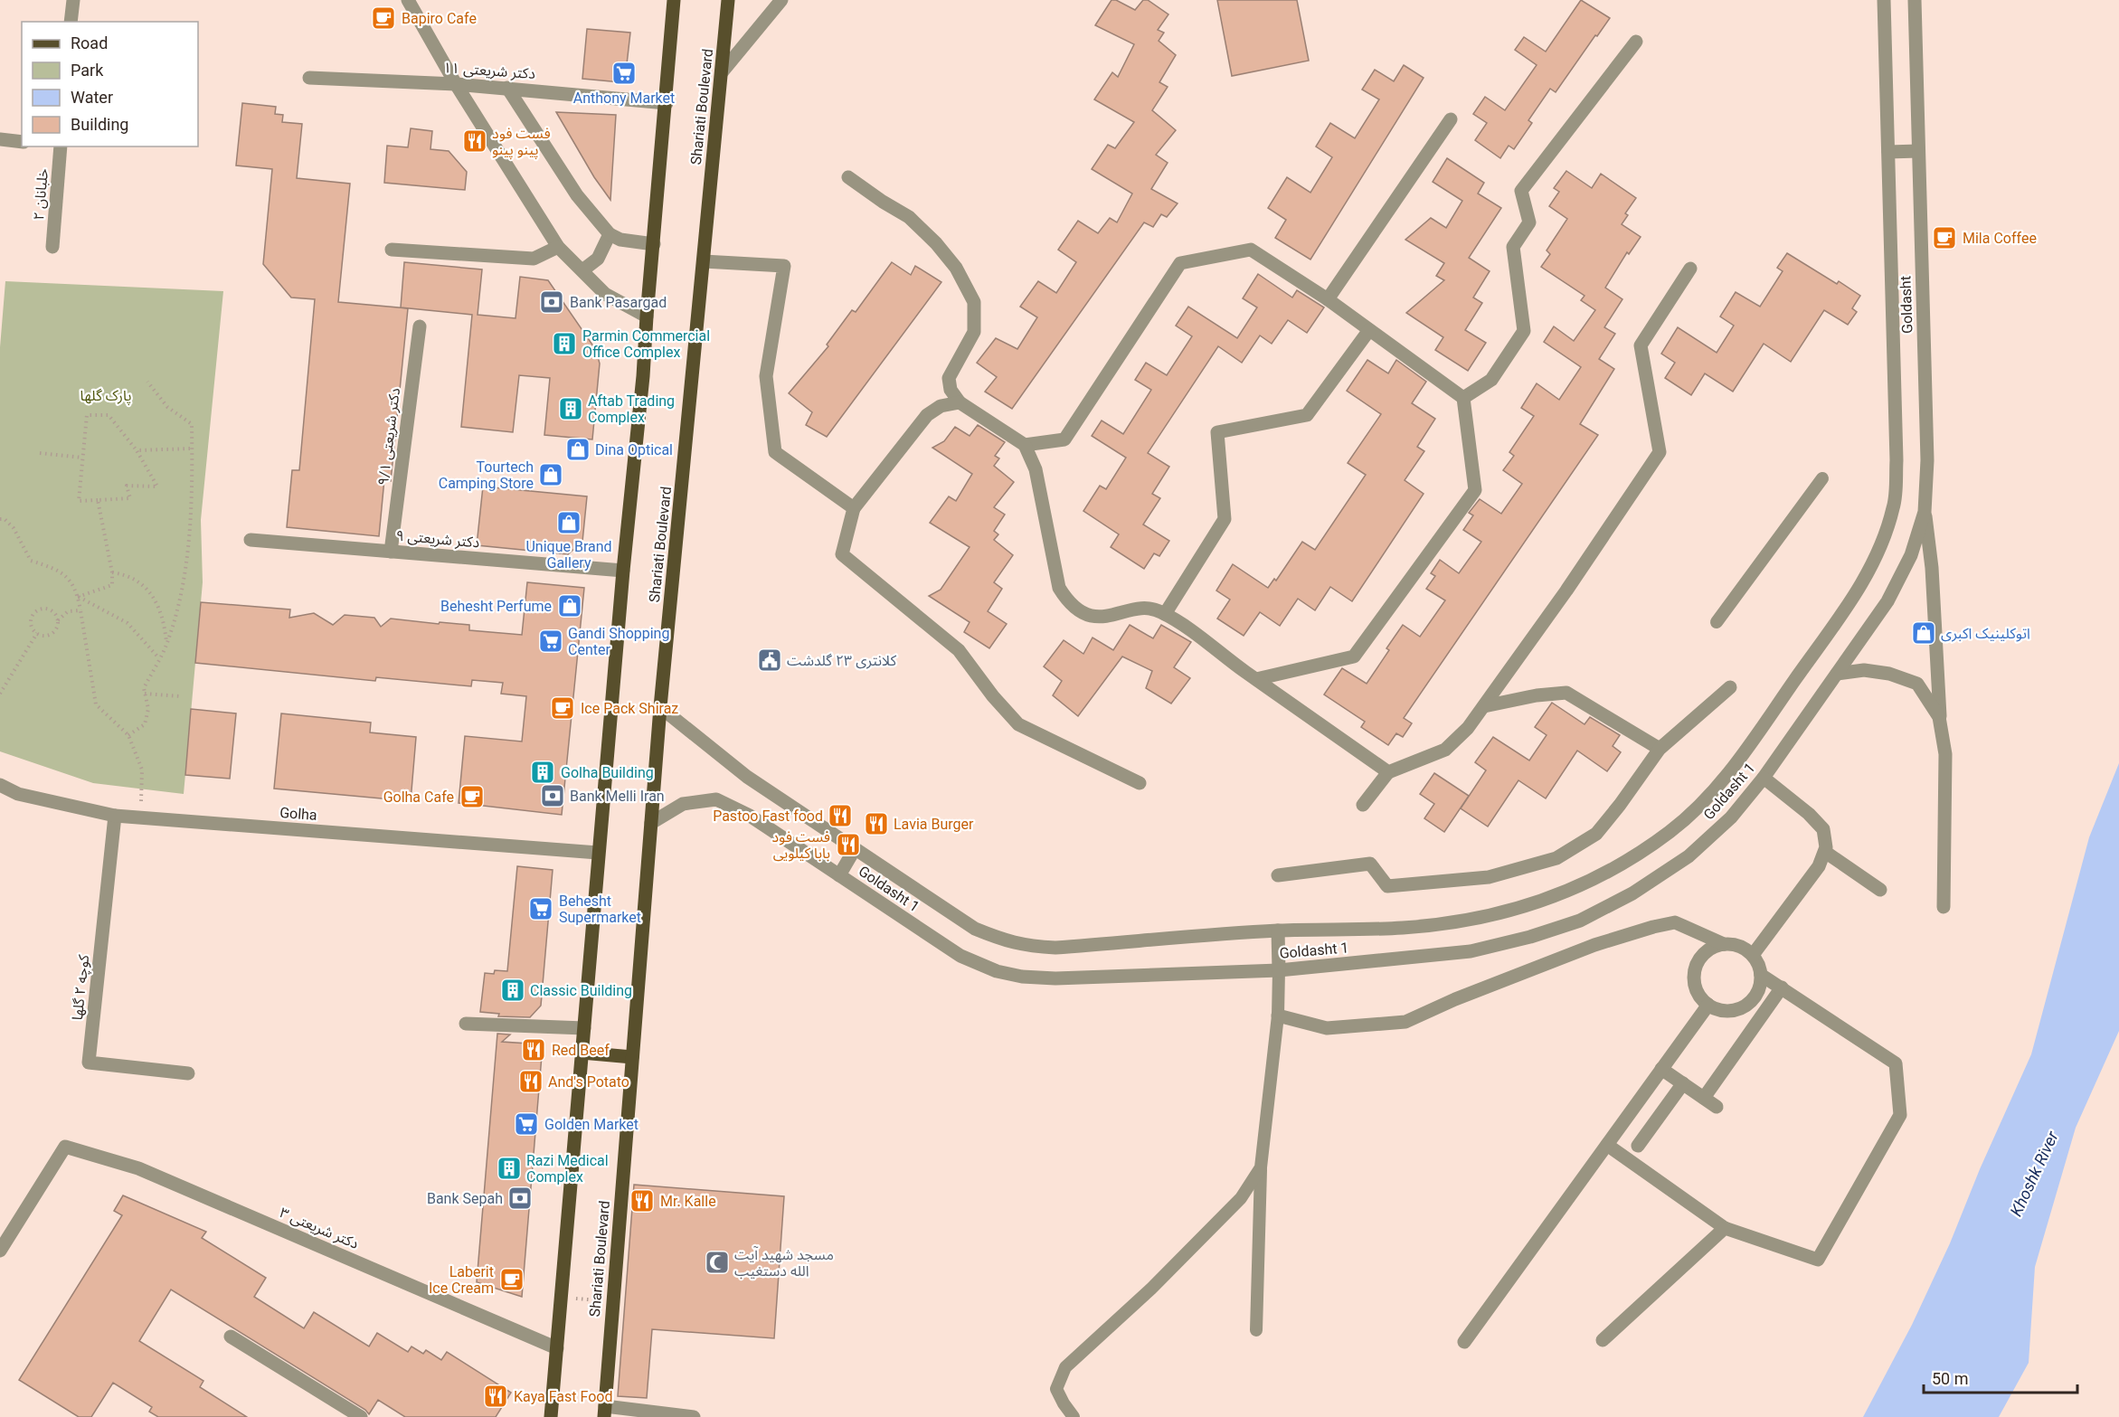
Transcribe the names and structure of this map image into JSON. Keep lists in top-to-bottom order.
{
  "streets": {
    "main road": ["Shariati Boulevard"],
    "street": [
      "۱۱ دکتر شریعتی",
      "۲ خلبانان",
      "Goldasht",
      "دکتر شریعتی ۹/۱",
      "دکتر شریعتی ۹",
      "Goldasht 1",
      "Golha",
      "کوچه ۲ گلها",
      "۳ دکتر شریعتی"
    ]
  },
  "crossings": [
    ["Shariati Boulevard", "Goldasht 1"],
    ["Goldasht", "Goldasht 1"],
    ["دکتر شریعتی ۹/۱", "دکتر شریعتی ۹"],
    ["Golha", "کوچه ۲ گلها"]
  ],
  "water": ["Khoshk River"],
  "parks": ["پارک گلها"],
  "places": {
    "cafe": [
      "Bapiro Cafe",
      "Mila Coffee",
      "Ice Pack Shiraz",
      "Golha Cafe",
      "Laberit Ice Cream"
    ],
    "supermarket": [
      "Anthony Market",
      "Gandi Shopping Center",
      "Behesht Supermarket",
      "Golden Market"
    ],
    "restaurant": [
      "فست فود پینو پینو",
      "Pastoo Fast food",
      "Lavia Burger",
      "فست فود بابا کیلویی",
      "Red Beef",
      "And's Potato",
      "Mr. Kalle",
      "Kaya Fast Food"
    ],
    "bank": ["Bank Pasargad", "Bank Melli Iran", "Bank Sepah"],
    "building": [
      "Parmin Commercial Office Complex",
      "Aftab Trading Complex",
      "Golha Building",
      "Classic Building",
      "Razi Medical Complex"
    ],
    "shop": [
      "Dina Optical",
      "Tourtech Camping Store",
      "Unique Brand Gallery",
      "Behesht Perfume",
      "اتوکلینیک اکبری"
    ],
    "public building": ["کلانتری ۲۳ گلدشت"],
    "mosque": ["مسجد شهید آیت الله دستغیب"]
  },
  "legend": [
    "Road",
    "Park",
    "Water",
    "Building"
  ],
  "scale_bar": "50 m"
}
